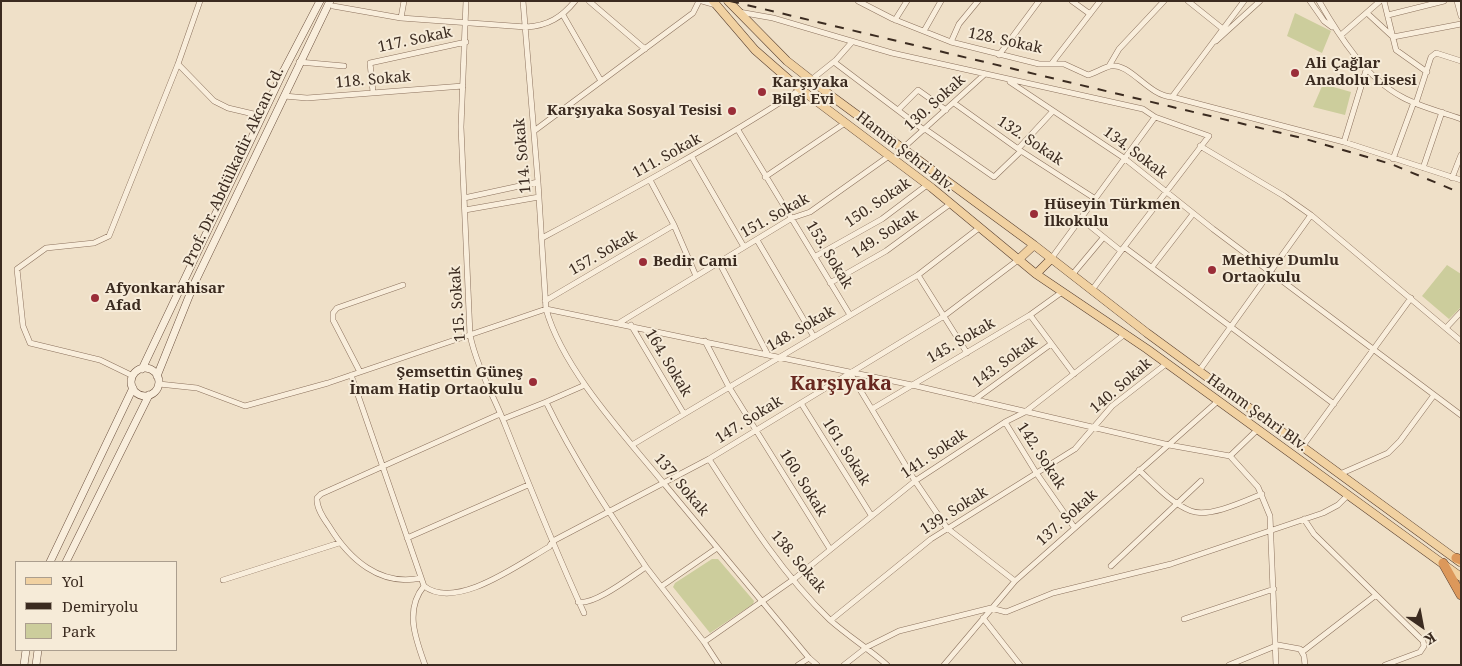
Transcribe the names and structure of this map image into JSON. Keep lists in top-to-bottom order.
{
  "streets": {
    "main road": ["Hamm Şehri Blv.", "Prof. Dr. Abdülkadir Akcan Cd."],
    "street": [
      "117. Sokak",
      "128. Sokak",
      "118. Sokak",
      "130. Sokak",
      "132. Sokak",
      "134. Sokak",
      "114. Sokak",
      "111. Sokak",
      "150. Sokak",
      "151. Sokak",
      "149. Sokak",
      "157. Sokak",
      "153. Sokak",
      "115. Sokak",
      "148. Sokak",
      "145. Sokak",
      "143. Sokak",
      "164. Sokak",
      "140. Sokak",
      "147. Sokak",
      "161. Sokak",
      "141. Sokak",
      "142. Sokak",
      "160. Sokak",
      "137. Sokak",
      "139. Sokak",
      "138. Sokak"
    ]
  },
  "crossings": [
    ["117. Sokak", "118. Sokak"],
    ["117. Sokak", "115. Sokak"],
    ["118. Sokak", "Prof. Dr. Abdülkadir Akcan Cd."],
    ["118. Sokak", "115. Sokak"],
    ["130. Sokak", "132. Sokak"],
    ["130. Sokak", "Hamm Şehri Blv."],
    ["Hamm Şehri Blv.", "111. Sokak"],
    ["Hamm Şehri Blv.", "150. Sokak"],
    ["Hamm Şehri Blv.", "151. Sokak"],
    ["Hamm Şehri Blv.", "149. Sokak"],
    ["Hamm Şehri Blv.", "148. Sokak"],
    ["Hamm Şehri Blv.", "145. Sokak"],
    ["Hamm Şehri Blv.", "140. Sokak"],
    ["Hamm Şehri Blv.", "147. Sokak"],
    ["Hamm Şehri Blv.", "141. Sokak"],
    ["Hamm Şehri Blv.", "137. Sokak"],
    ["114. Sokak", "111. Sokak"],
    ["114. Sokak", "157. Sokak"],
    ["114. Sokak", "137. Sokak"],
    ["111. Sokak", "153. Sokak"],
    ["150. Sokak", "153. Sokak"],
    ["151. Sokak", "153. Sokak"],
    ["149. Sokak", "153. Sokak"],
    ["153. Sokak", "148. Sokak"],
    ["115. Sokak", "147. Sokak"],
    ["148. Sokak", "164. Sokak"],
    ["148. Sokak", "160. Sokak"],
    ["148. Sokak", "137. Sokak"],
    ["140. Sokak", "139. Sokak"],
    ["147. Sokak", "161. Sokak"],
    ["147. Sokak", "160. Sokak"],
    ["147. Sokak", "137. Sokak"],
    ["147. Sokak", "138. Sokak"],
    ["161. Sokak", "141. Sokak"],
    ["141. Sokak", "142. Sokak"],
    ["141. Sokak", "160. Sokak"],
    ["141. Sokak", "137. Sokak"],
    ["141. Sokak", "138. Sokak"],
    ["142. Sokak", "137. Sokak"],
    ["142. Sokak", "139. Sokak"],
    ["139. Sokak", "138. Sokak"]
  ],
  "districts": ["Karşıyaka"],
  "places": [
    "Ali Çağlar Anadolu Lisesi",
    "Karşıyaka Bilgi Evi",
    "Karşıyaka Sosyal Tesisi",
    "Hüseyin Türkmen İlkokulu",
    "Bedir Cami",
    "Methiye Dumlu Ortaokulu",
    "Afyonkarahisar Afad",
    "Şemsettin Güneş İmam Hatip Ortaokulu"
  ],
  "legend": ["Yol", "Demiryolu", "Park"],
  "north": "bottom right"
}
